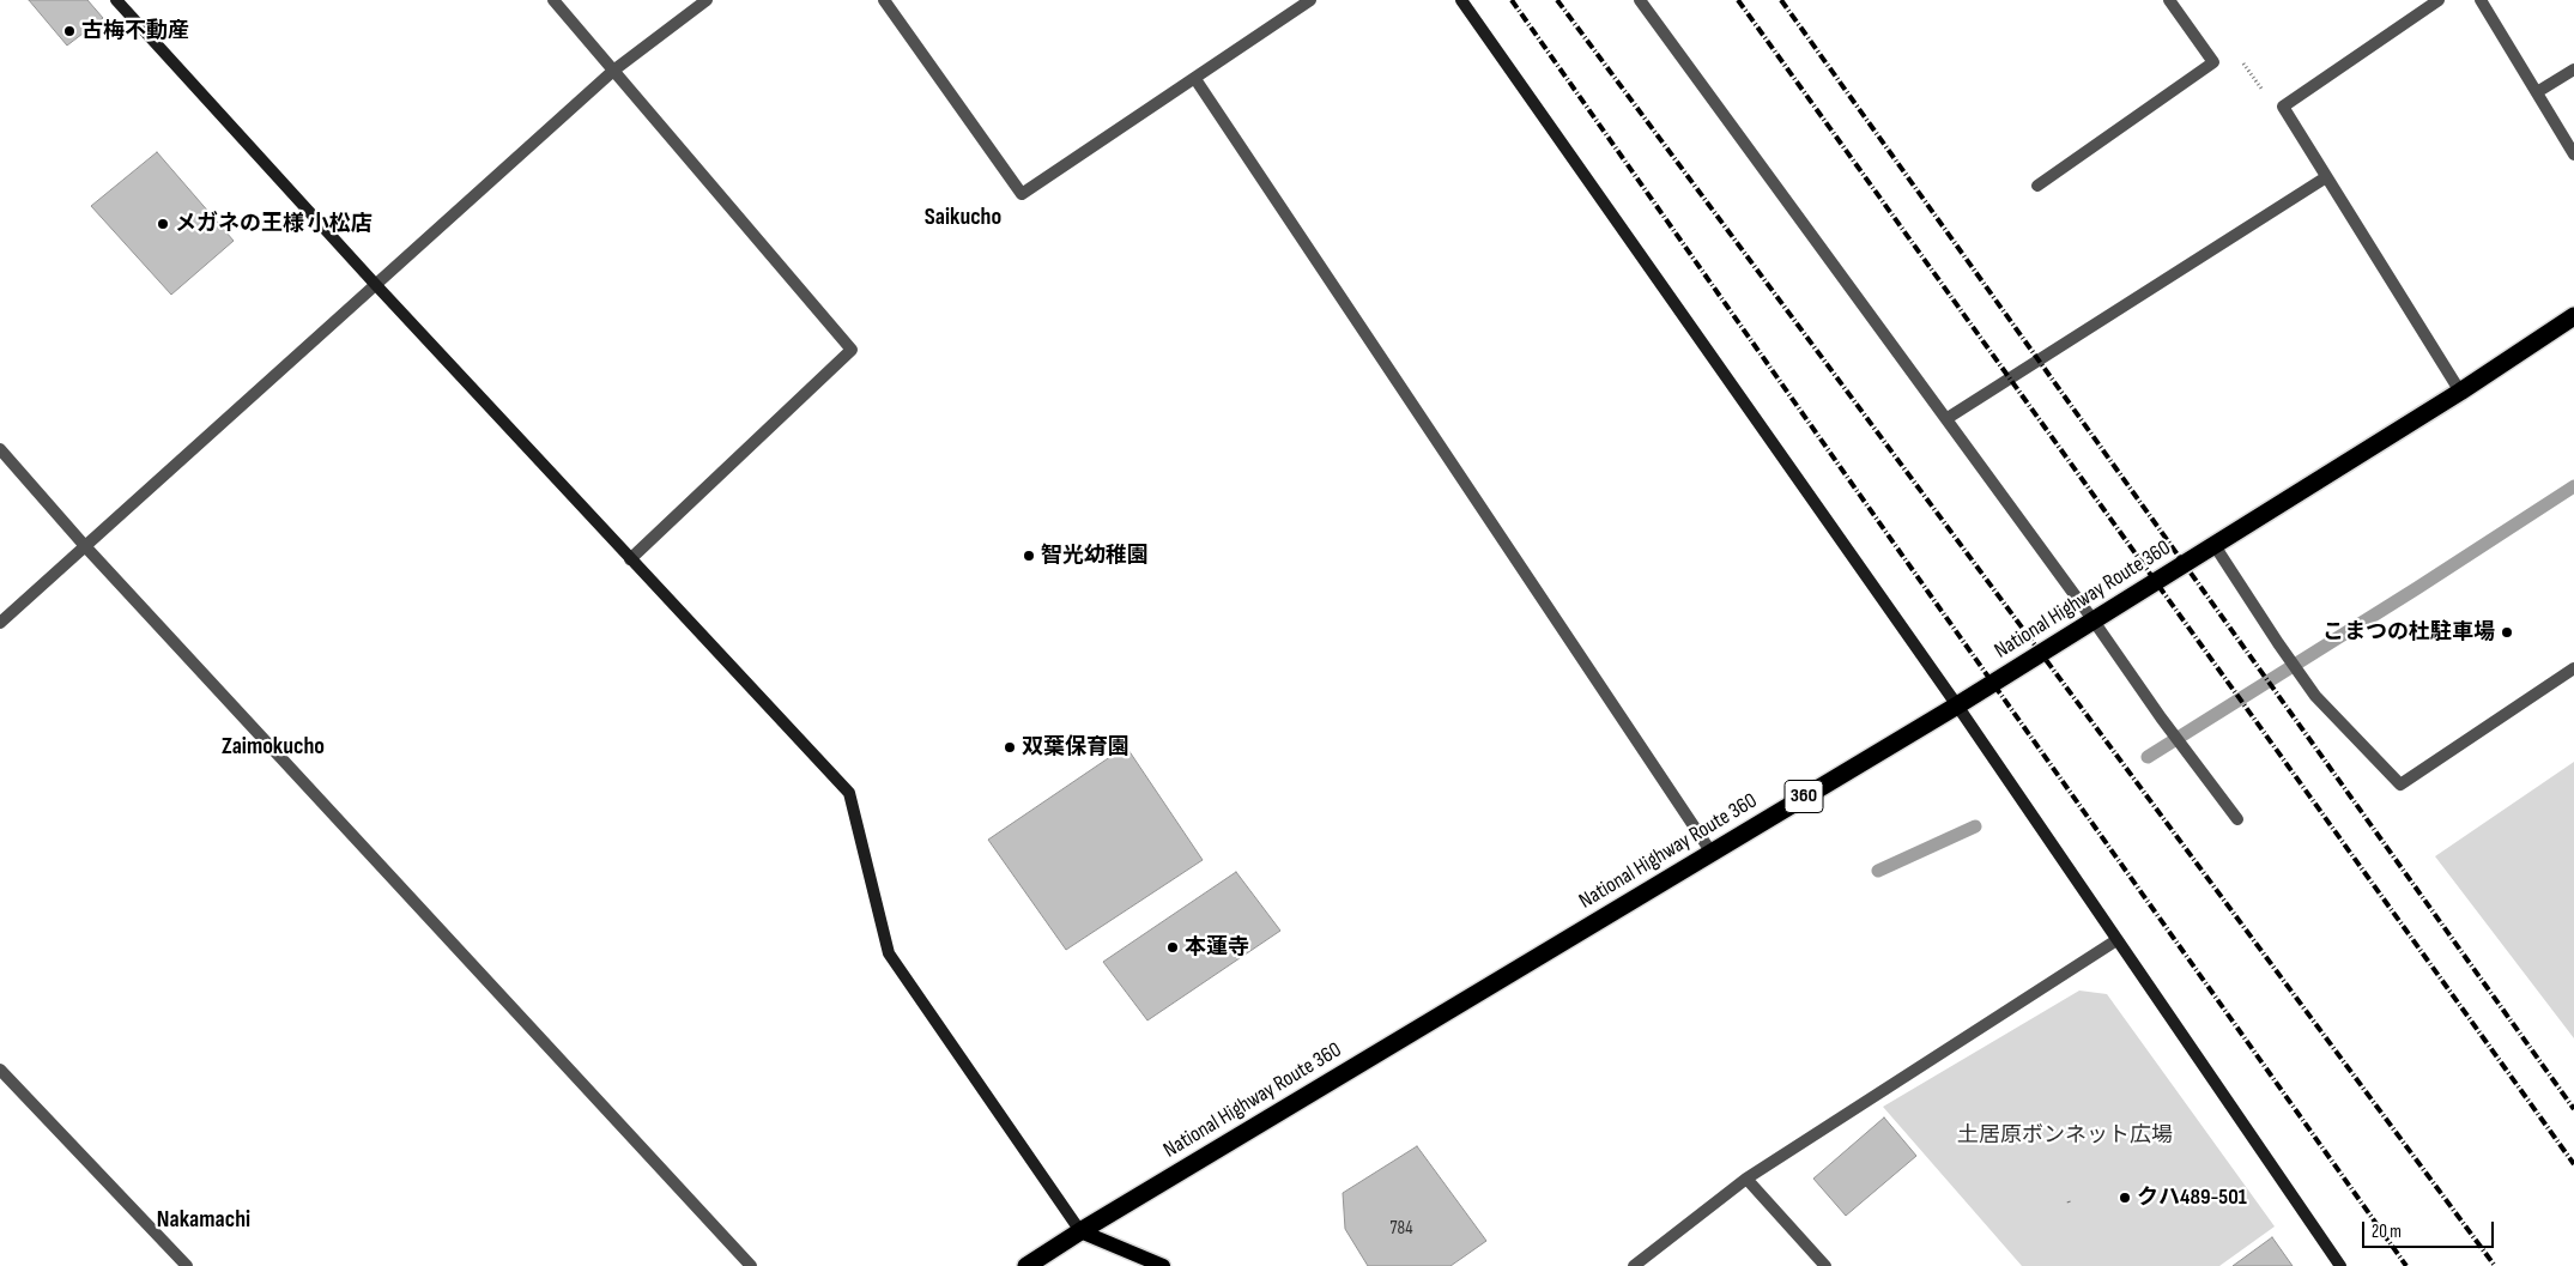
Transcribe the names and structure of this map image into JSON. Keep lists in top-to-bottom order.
{
  "streets": {
    "highway": ["National Highway Route 360", "360"]
  },
  "districts": ["Saikucho", "Zaimokucho", "Nakamachi"],
  "parks": ["土居原ボンネット広場"],
  "places": [
    "古梅不動産",
    "メガネの王様 小松店",
    "智光幼稚園",
    "こまつの杜駐車場",
    "双葉保育園",
    "本蓮寺",
    "クハ489-501"
  ],
  "house_numbers": ["784"],
  "scale_bar": "20 m"
}
